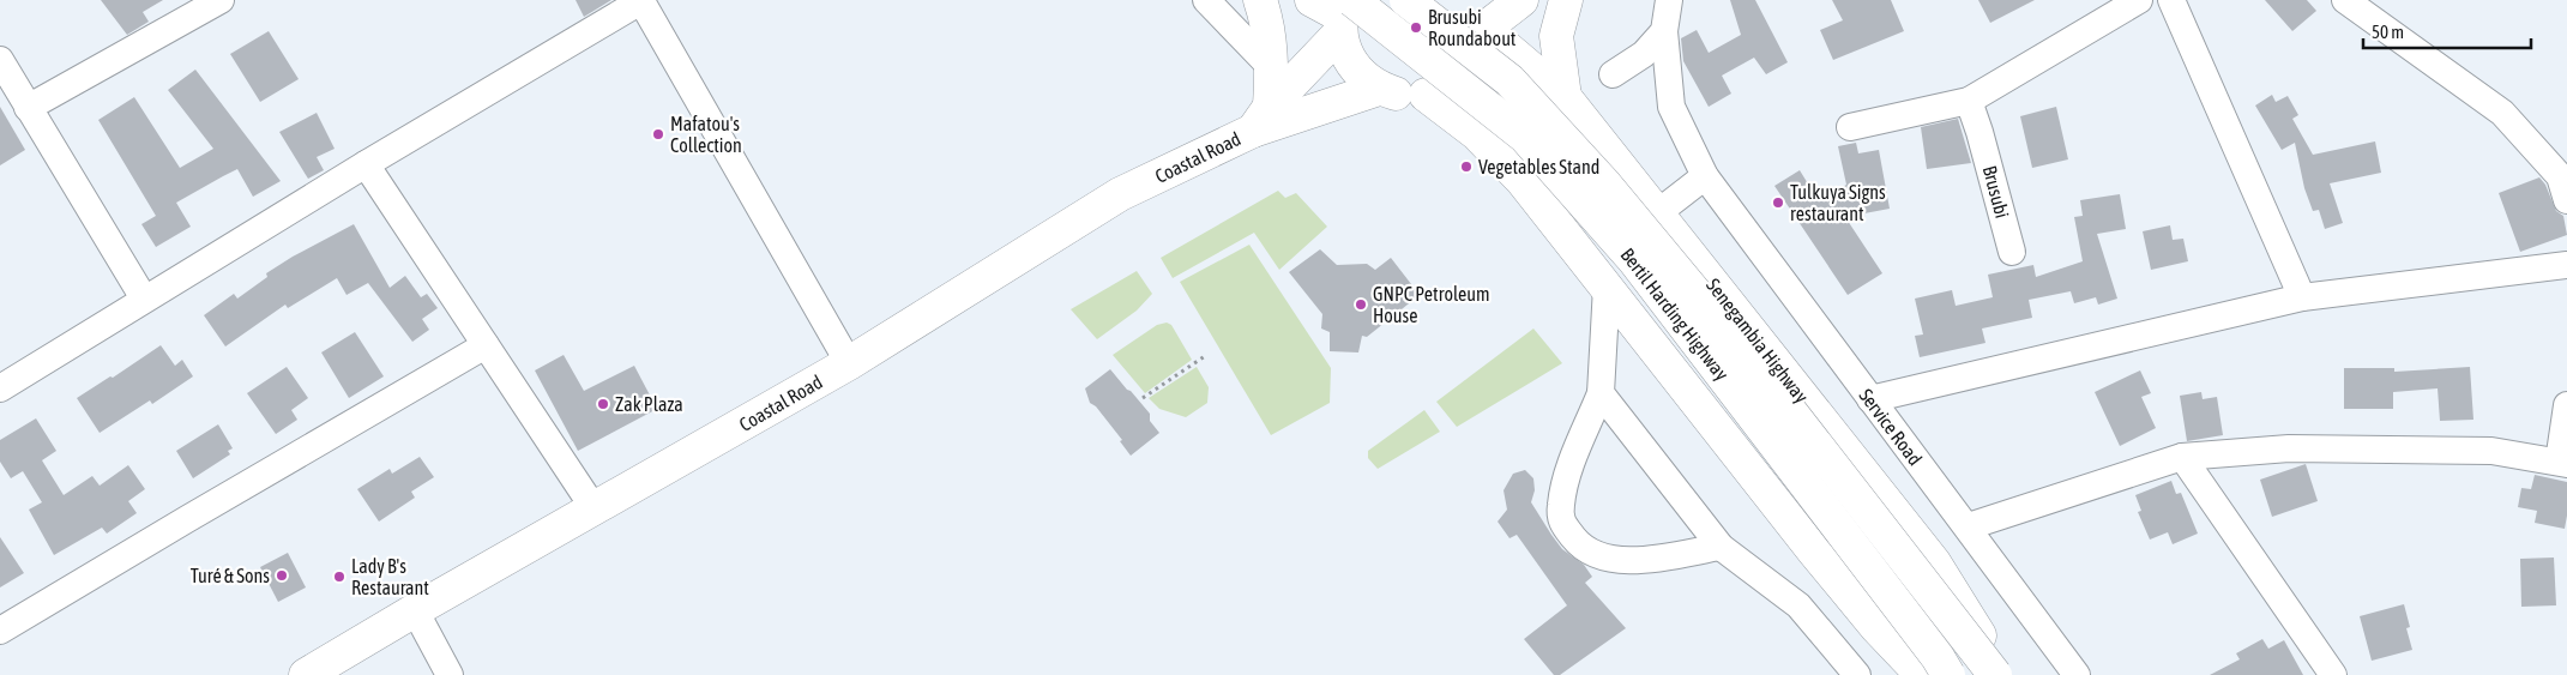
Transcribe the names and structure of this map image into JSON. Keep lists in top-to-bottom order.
{
  "streets": {
    "main road": ["Coastal Road", "Bertil Harding Highway", "Senegambia Highway"],
    "street": ["Brusubi", "Service Road"]
  },
  "crossings": [
    ["Coastal Road", "Bertil Harding Highway"]
  ],
  "places": [
    "Brusubi Roundabout",
    "Mafatou's Collection",
    "Vegetables Stand",
    "Tulkuya Signs restaurant",
    "GNPC Petroleum House",
    "Zak Plaza",
    "Turé & Sons",
    "Lady B's Restaurant"
  ],
  "scale_bar": "50 m"
}
